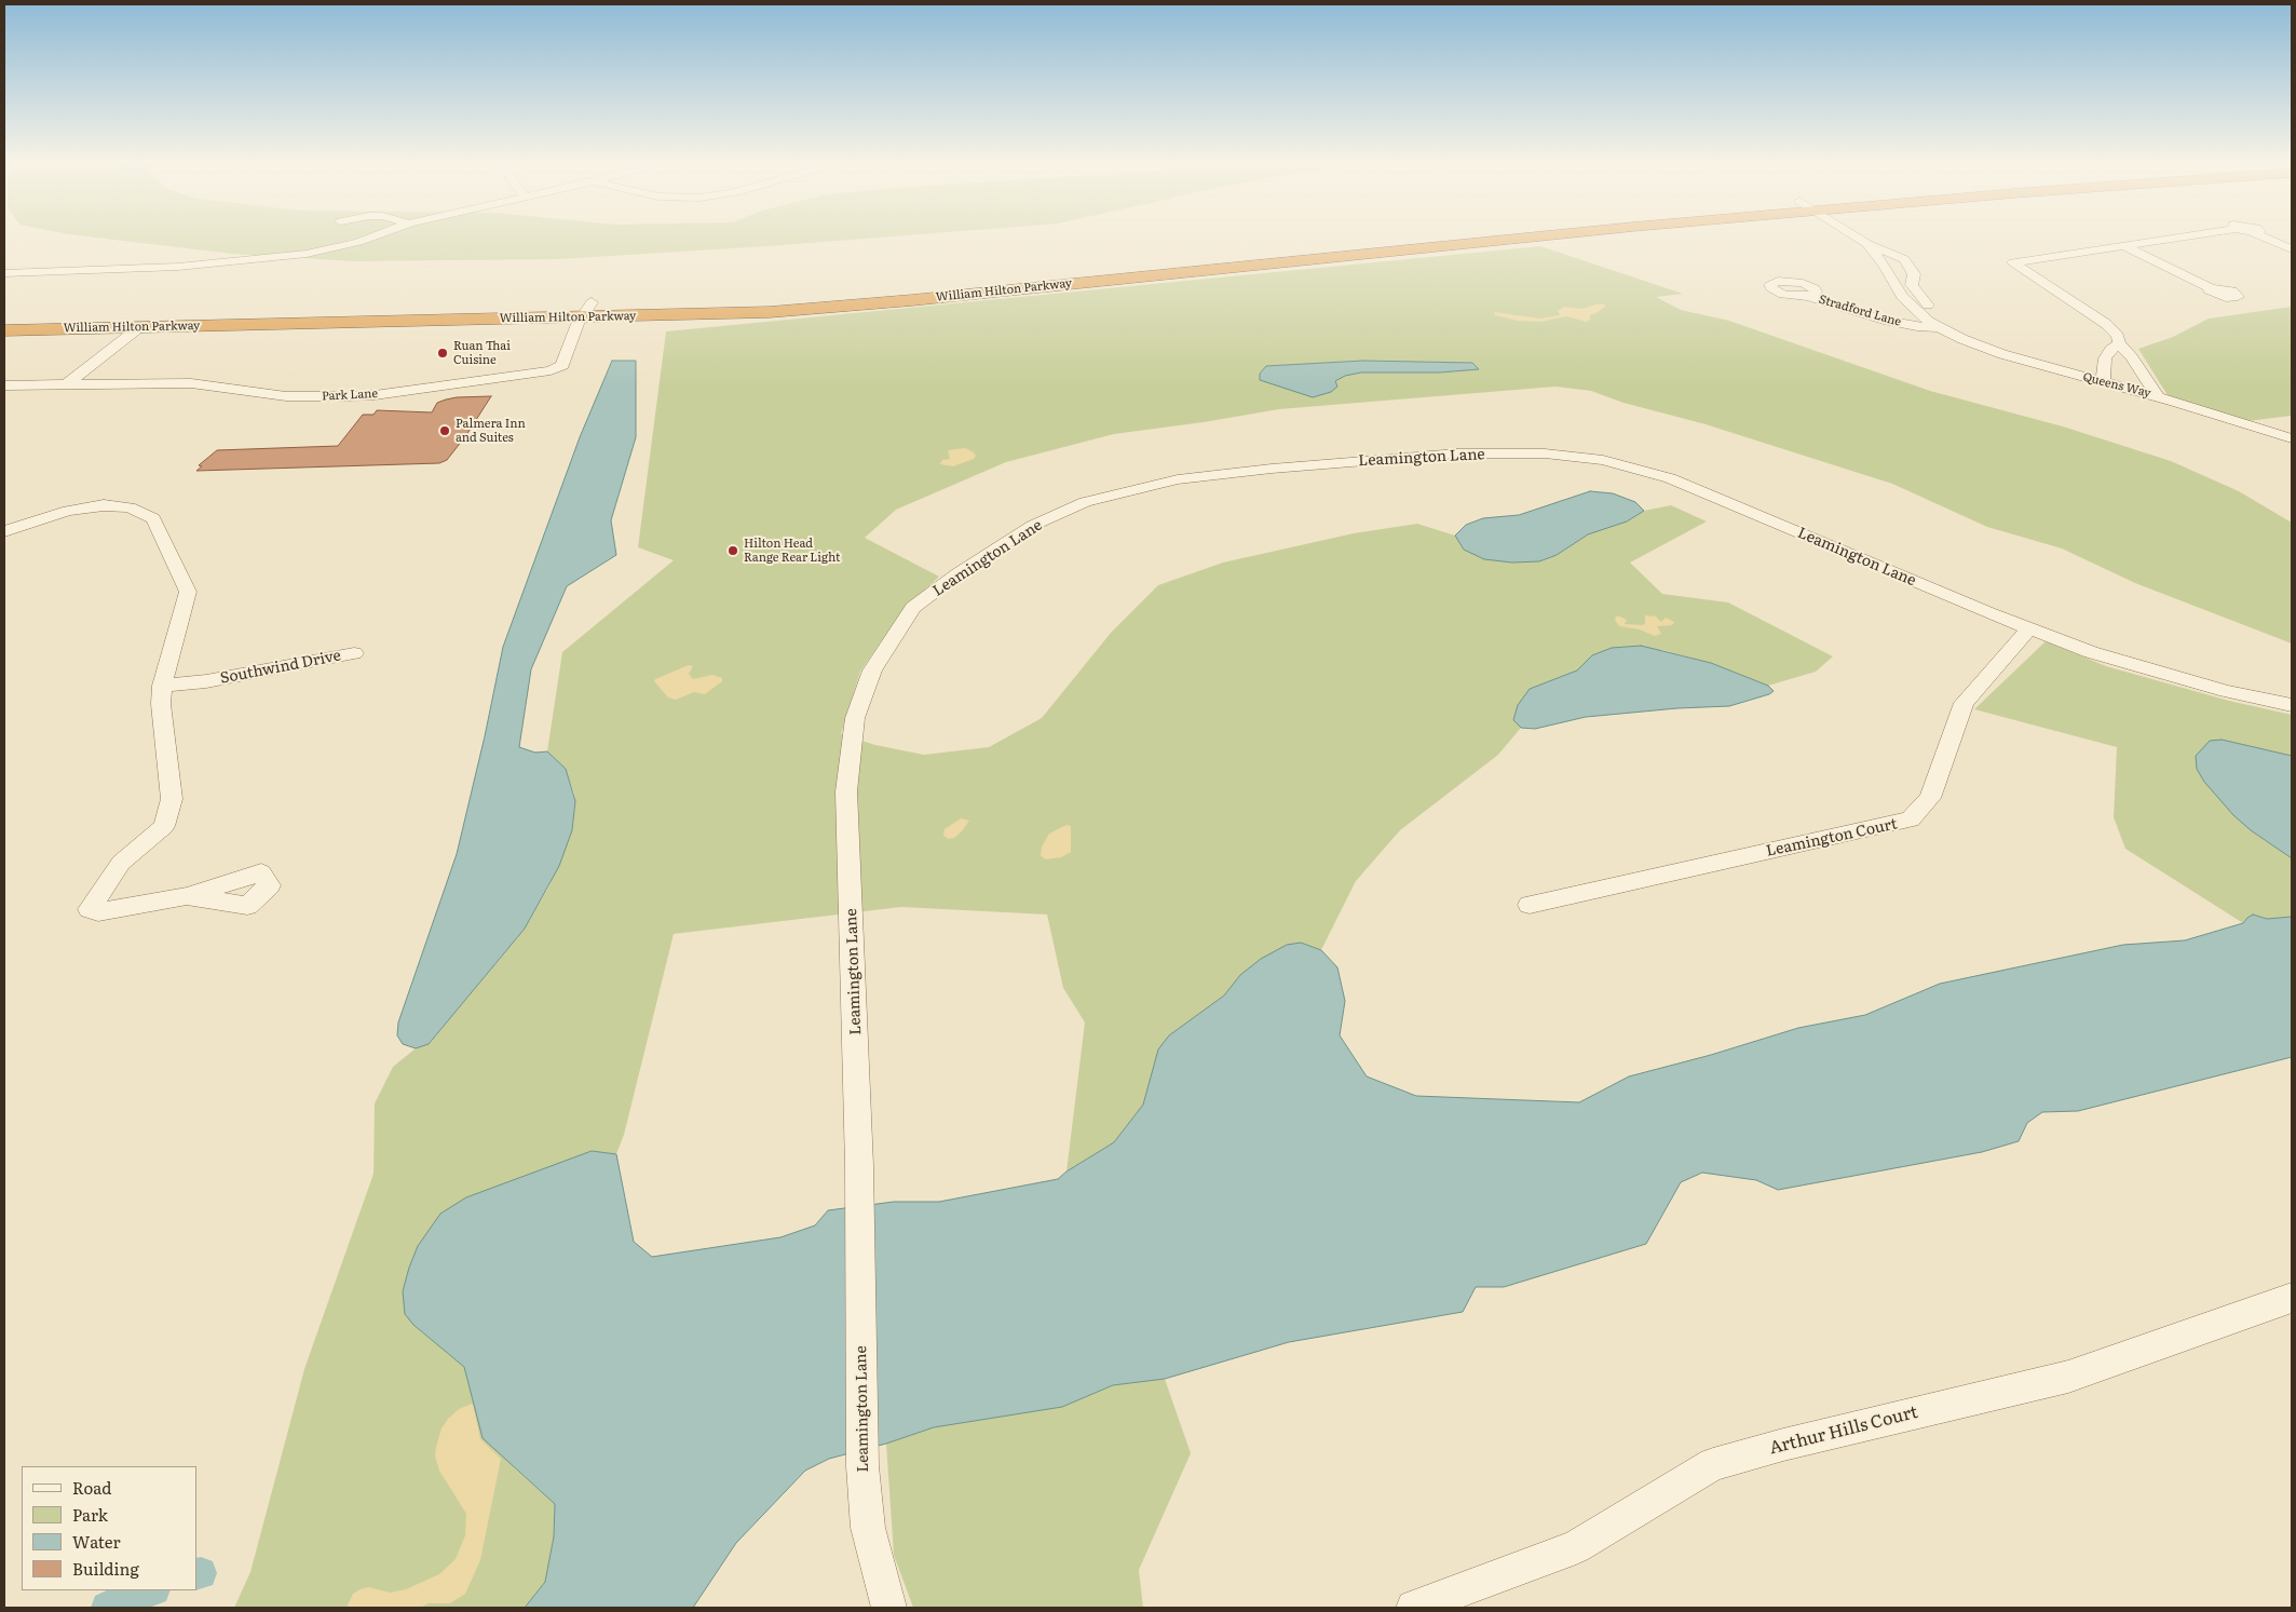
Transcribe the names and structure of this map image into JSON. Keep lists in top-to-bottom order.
{
  "streets": {
    "highway": ["William Hilton Parkway"],
    "street": [
      "Stradford Lane",
      "Queens Way",
      "Park Lane",
      "Leamington Lane",
      "Southwind Drive",
      "Leamington Court",
      "Arthur Hills Court"
    ]
  },
  "crossings": [
    ["William Hilton Parkway", "Park Lane"],
    ["Stradford Lane", "Queens Way"],
    ["Leamington Lane", "Leamington Court"]
  ],
  "places": ["Ruan Thai Cuisine", "Palmera Inn and Suites", "Hilton Head Range Rear Light"],
  "legend": [
    "Road",
    "Park",
    "Water",
    "Building"
  ]
}
